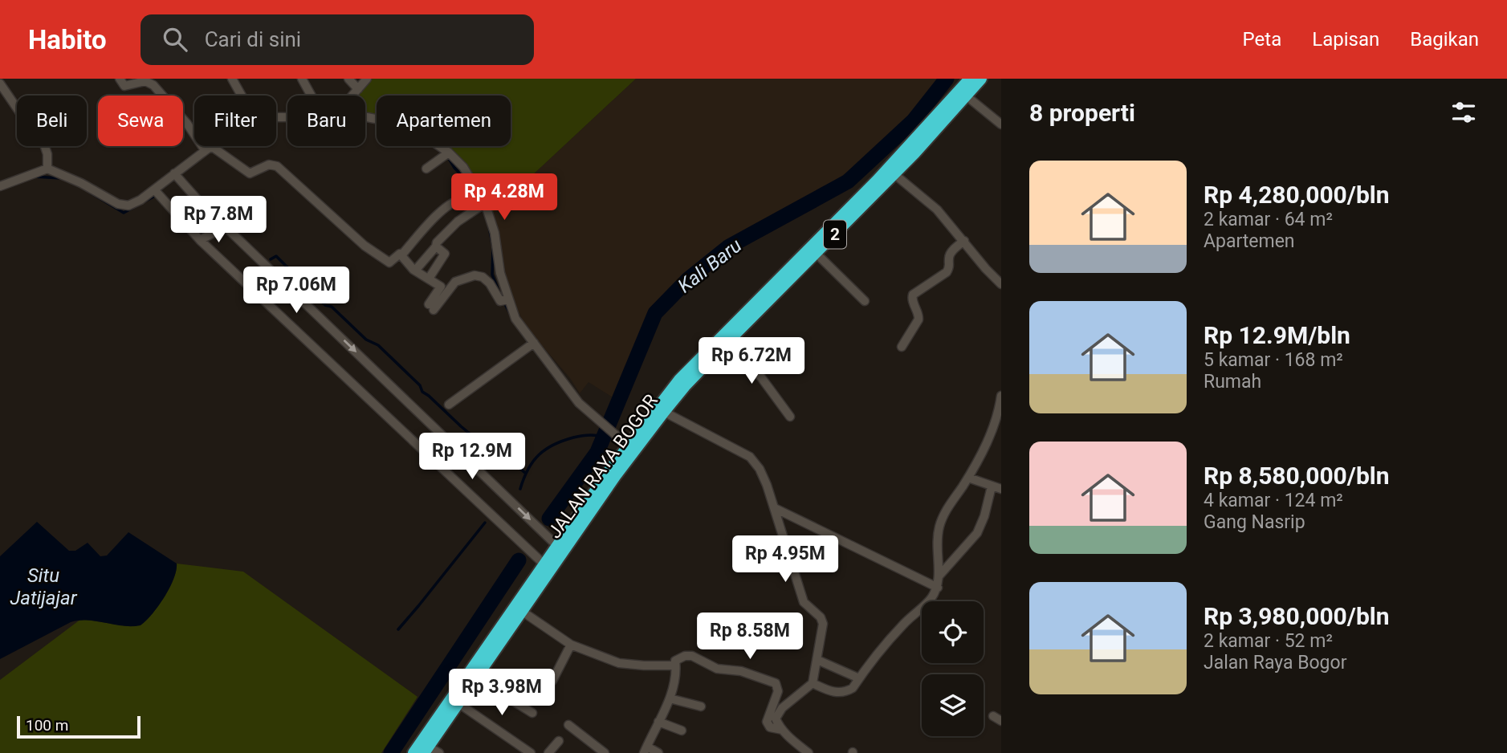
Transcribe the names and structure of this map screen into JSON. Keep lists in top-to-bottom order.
{
  "streets": {
    "highway": ["2", "JALAN RAYA BOGOR"]
  },
  "water": ["Kali Baru", "Situ Jatijajar"],
  "scale_bar": "100 m",
  "page": {
    "header": "Habito",
    "search": "Cari di sini",
    "nav": ["Peta", "Lapisan", "Bagikan"],
    "heading": "8 properti",
    "chip": [
      "Beli",
      "Sewa",
      "Filter",
      "Baru",
      "Apartemen"
    ],
    "list": [
      {
        "name": "Rp 4,280,000/bln",
        "note": "2 kamar · 64 m² · Apartemen"
      },
      {
        "name": "Rp 12.9M/bln",
        "note": "5 kamar · 168 m² · Rumah"
      },
      {
        "name": "Rp 8,580,000/bln",
        "note": "4 kamar · 124 m² · Gang Nasrip"
      },
      {
        "name": "Rp 3,980,000/bln",
        "note": "2 kamar · 52 m² · Jalan Raya Bogor"
      }
    ],
    "price": [
      "Rp 4.28M",
      "Rp 7.8M",
      "Rp 7.06M",
      "Rp 6.72M",
      "Rp 12.9M",
      "Rp 4.95M",
      "Rp 8.58M",
      "Rp 3.98M"
    ],
    "scale": "100 m"
  }
}
